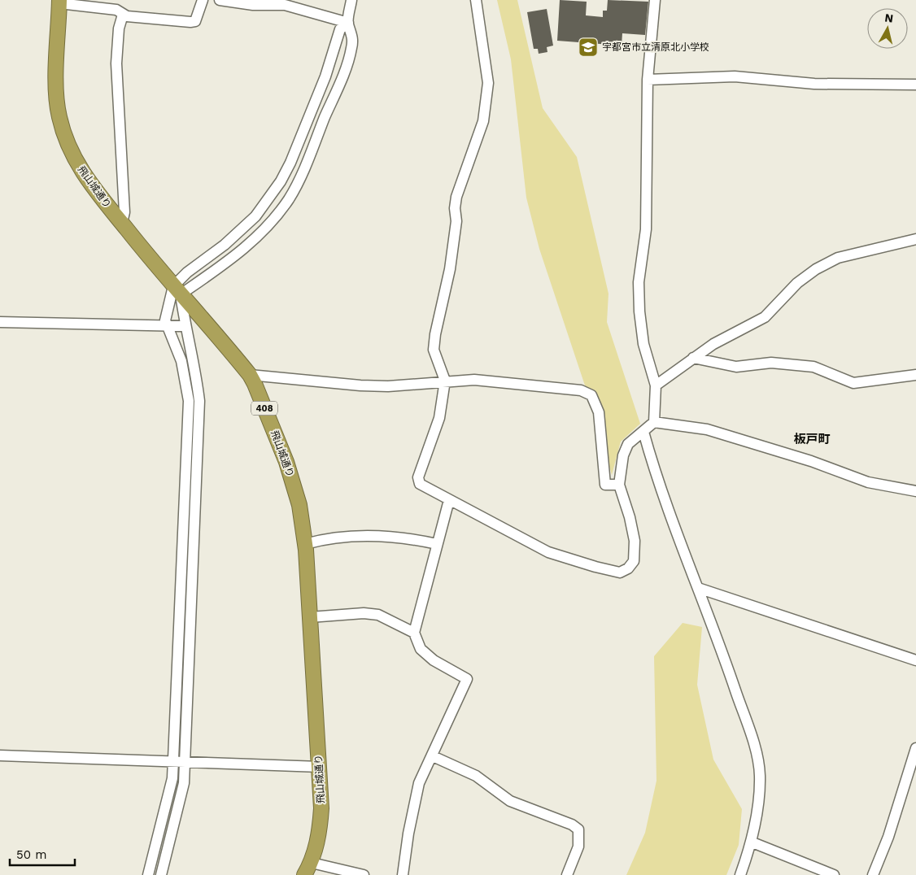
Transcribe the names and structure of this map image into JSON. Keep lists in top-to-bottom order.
{
  "streets": {
    "highway": ["飛山城通り", "408"]
  },
  "districts": ["板戸町"],
  "places": {
    "school or university": ["宇都宮市立清原北小学校"]
  },
  "scale_bar": "50 m",
  "north": "top"
}
